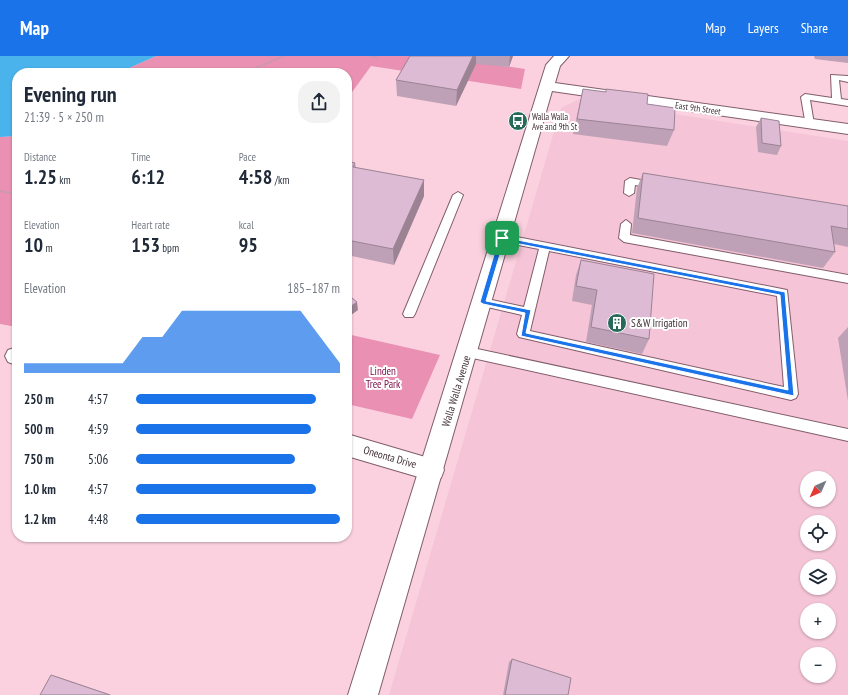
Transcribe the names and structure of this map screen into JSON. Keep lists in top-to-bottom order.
{
  "streets": {
    "street": ["East 9th Street", "Walla Walla Avenue", "Oneonta Drive"]
  },
  "crossings": [
    ["East 9th Street", "Walla Walla Avenue"],
    ["Walla Walla Avenue", "Oneonta Drive"]
  ],
  "parks": ["Linden Tree Park"],
  "places": {
    "bus stop": ["Walla Walla Ave and 9th St"],
    "building": ["S&W Irrigation"]
  },
  "north": "bottom left",
  "page": {
    "header": "Map",
    "nav": ["Map", "Layers", "Share"],
    "heading": ["Evening run", "21:39 · 5 × 250 m"],
    "stats": [
      ["Distance", "1.25 km"],
      ["Time", "6:12"],
      ["Pace", "4:58 /km"],
      ["Elevation", "10 m"],
      ["Heart rate", "153 bpm"],
      ["kcal", "95"]
    ],
    "chart": ["Elevation", "185–187 m"],
    "list": [
      {
        "name": "250 m",
        "note": "4:57"
      },
      {
        "name": "500 m",
        "note": "4:59"
      },
      {
        "name": "750 m",
        "note": "5:06"
      },
      {
        "name": "1.0 km",
        "note": "4:57"
      },
      {
        "name": "1.2 km",
        "note": "4:48"
      }
    ],
    "map_buttons": ["+", "−"]
  }
}
